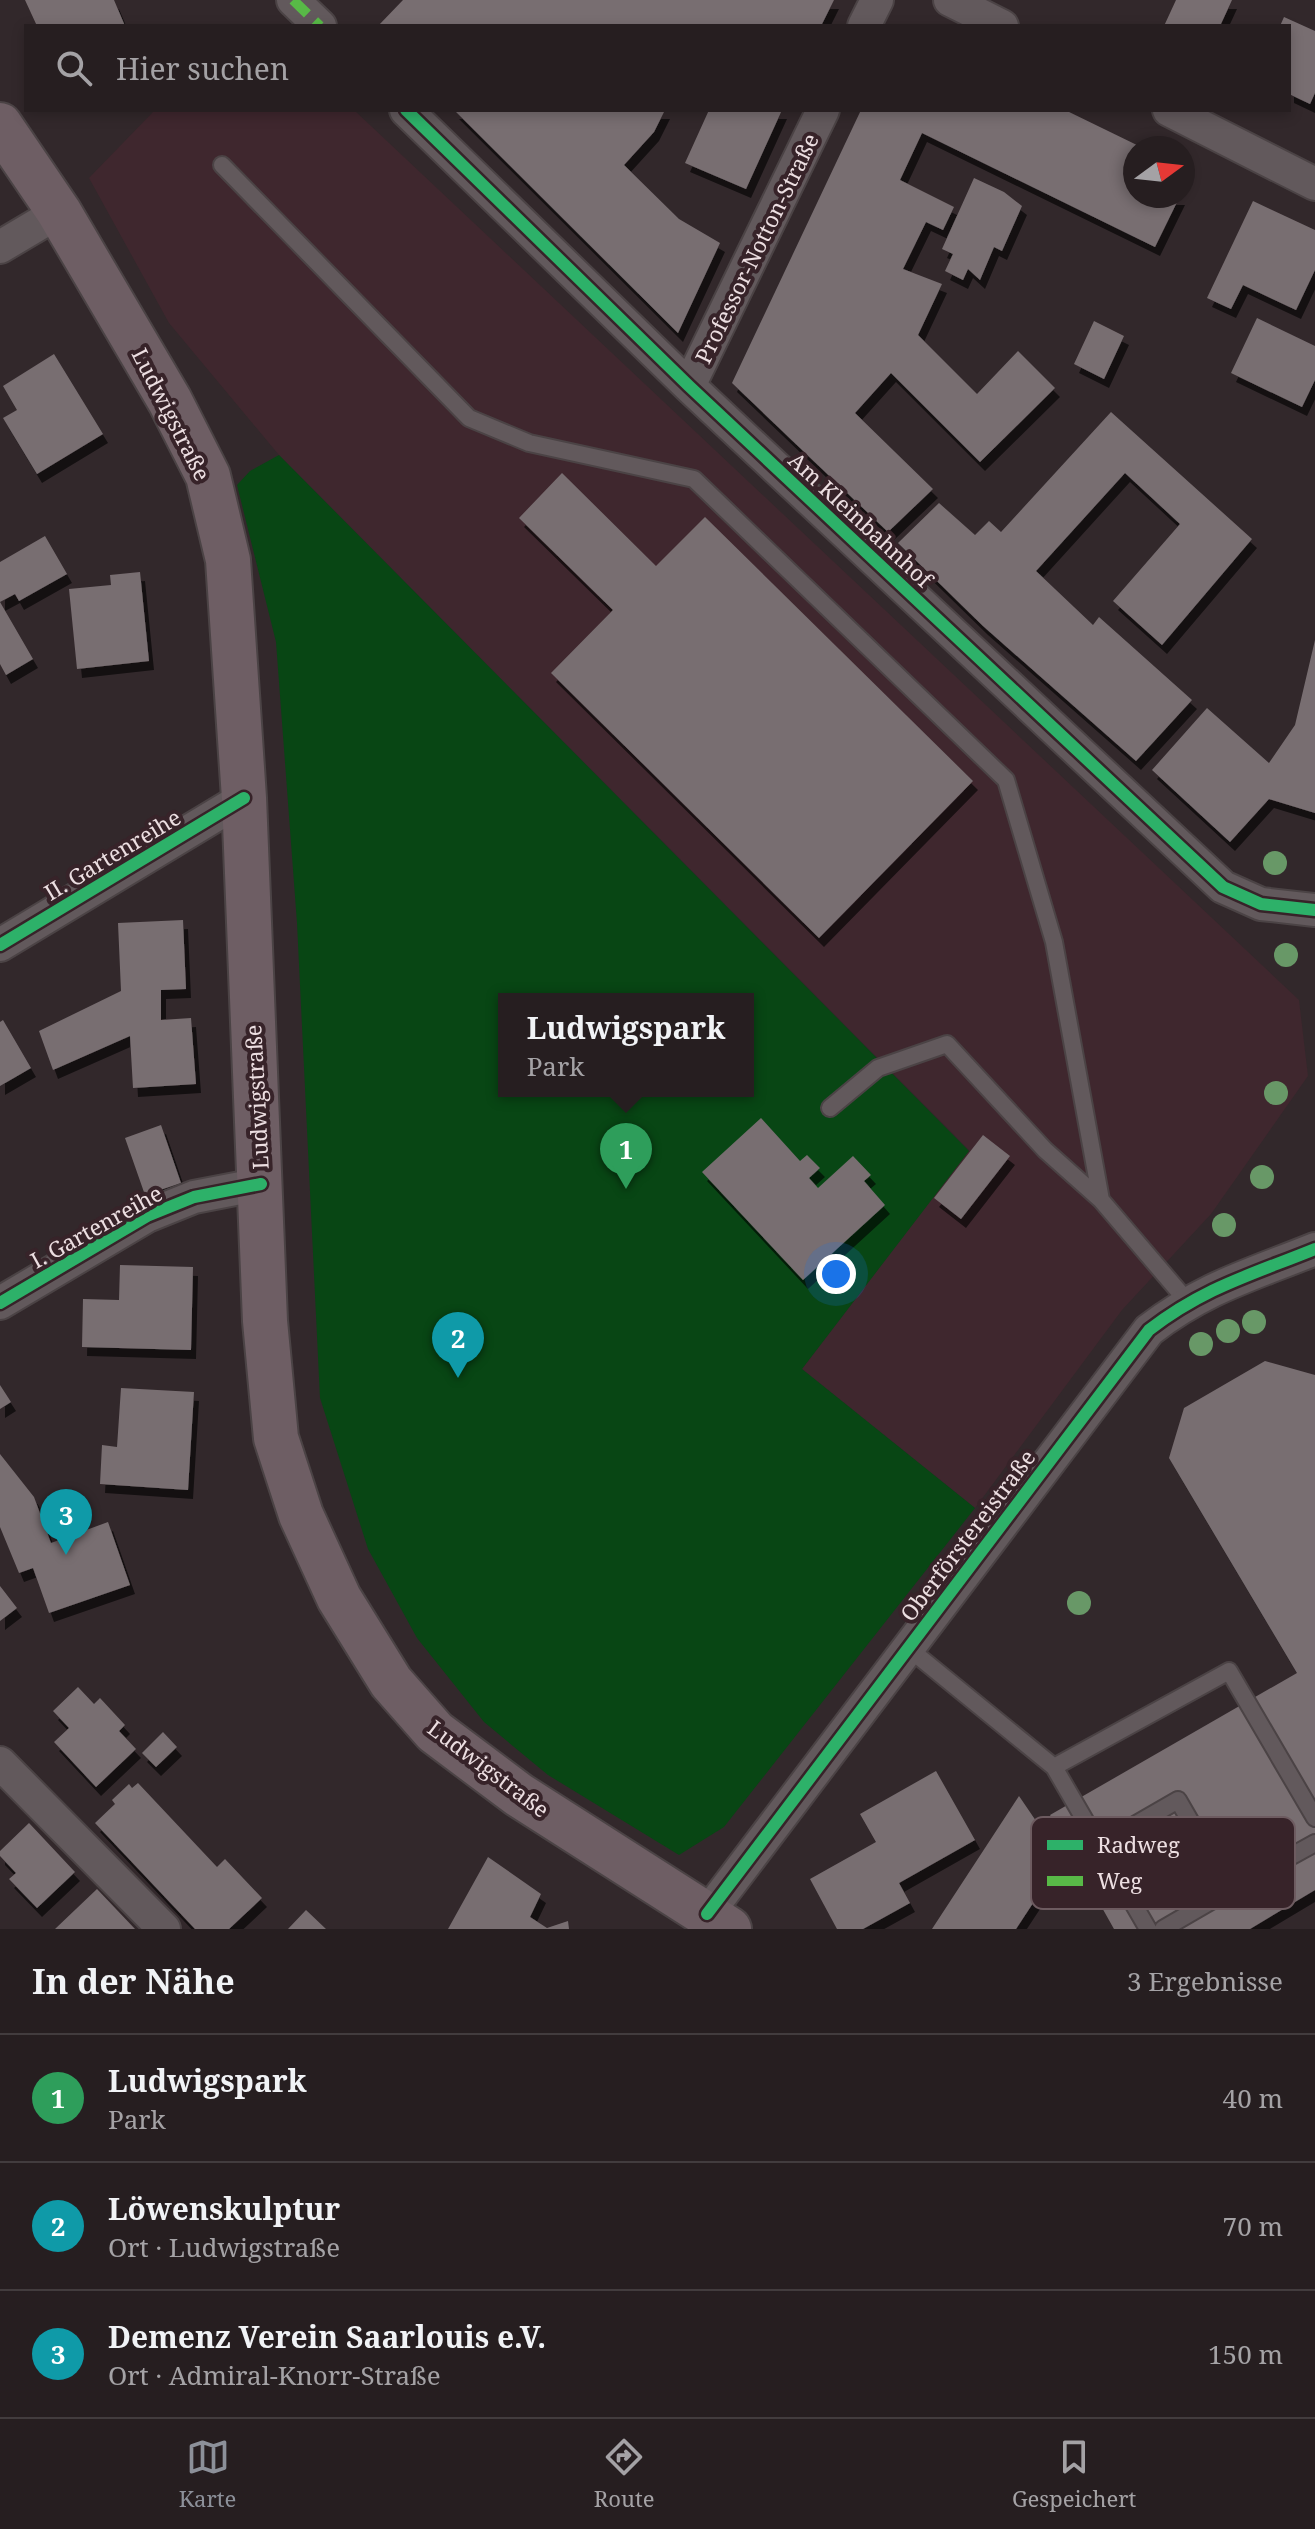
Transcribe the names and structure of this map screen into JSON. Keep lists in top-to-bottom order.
{
  "streets": {
    "main road": ["Ludwigstraße"],
    "street": [
      "Professor-Notton-Straße",
      "Am Kleinbahnhof",
      "II. Gartenreihe",
      "I. Gartenreihe",
      "Oberförstereistraße"
    ]
  },
  "crossings": [
    ["Professor-Notton-Straße", "Am Kleinbahnhof"],
    ["Ludwigstraße", "II. Gartenreihe"],
    ["Ludwigstraße", "I. Gartenreihe"],
    ["Ludwigstraße", "Oberförstereistraße"]
  ],
  "legend": ["Radweg", "Weg"],
  "north": "right",
  "page": {
    "search": "Hier suchen",
    "popup": ["Ludwigspark", "Park"],
    "pins": ["1", "2", "3"],
    "heading": ["In der Nähe", "3 Ergebnisse"],
    "list": [
      {
        "mark": "1",
        "name": "Ludwigspark",
        "note": "Park",
        "value": "40 m"
      },
      {
        "mark": "2",
        "name": "Löwenskulptur",
        "note": "Ort · Ludwigstraße",
        "value": "70 m"
      },
      {
        "mark": "3",
        "name": "Demenz Verein Saarlouis e.V.",
        "note": "Ort · Admiral-Knorr-Straße",
        "value": "150 m"
      }
    ],
    "nav": ["Karte", "Route", "Gespeichert"]
  }
}
